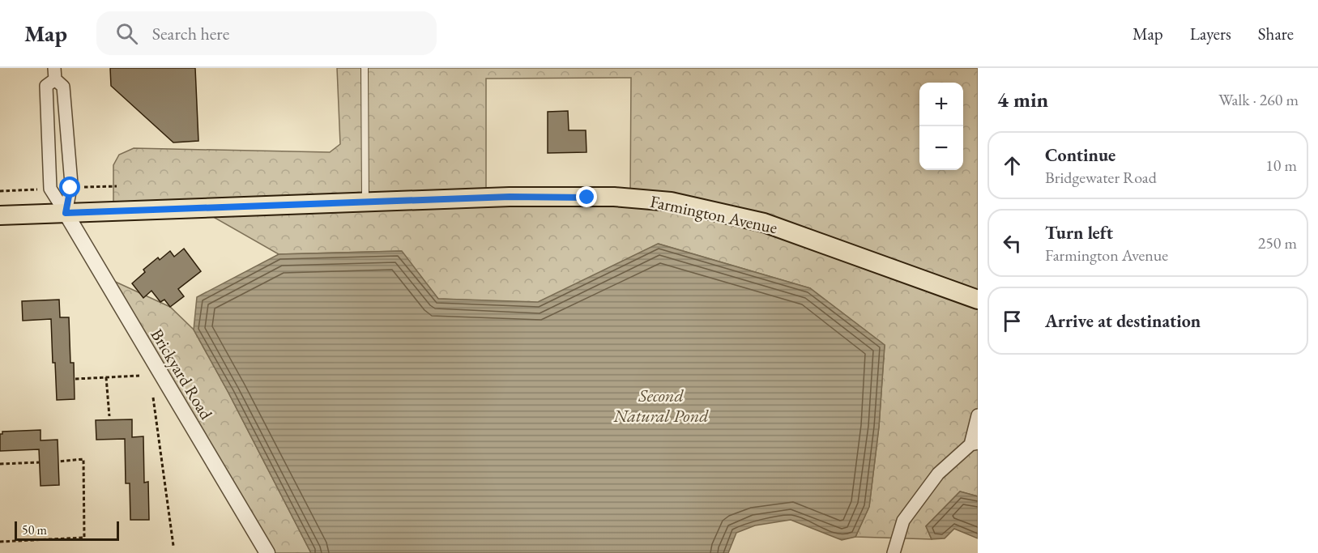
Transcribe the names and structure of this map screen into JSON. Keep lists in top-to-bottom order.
{
  "streets": {
    "main road": ["Farmington Avenue"],
    "street": ["Brickyard Road"]
  },
  "crossings": [
    ["Farmington Avenue", "Brickyard Road"]
  ],
  "water": ["Second Natural Pond"],
  "scale_bar": "50 m",
  "page": {
    "header": "Map",
    "search": "Search here",
    "nav": ["Map", "Layers", "Share"],
    "heading": ["4 min", "Walk · 260 m"],
    "map_buttons": ["+", "−"],
    "list": [
      ["Continue", "Bridgewater Road", "10 m"],
      ["Turn left", "Farmington Avenue", "250 m"],
      "Arrive at destination"
    ],
    "scale": "50 m"
  }
}
